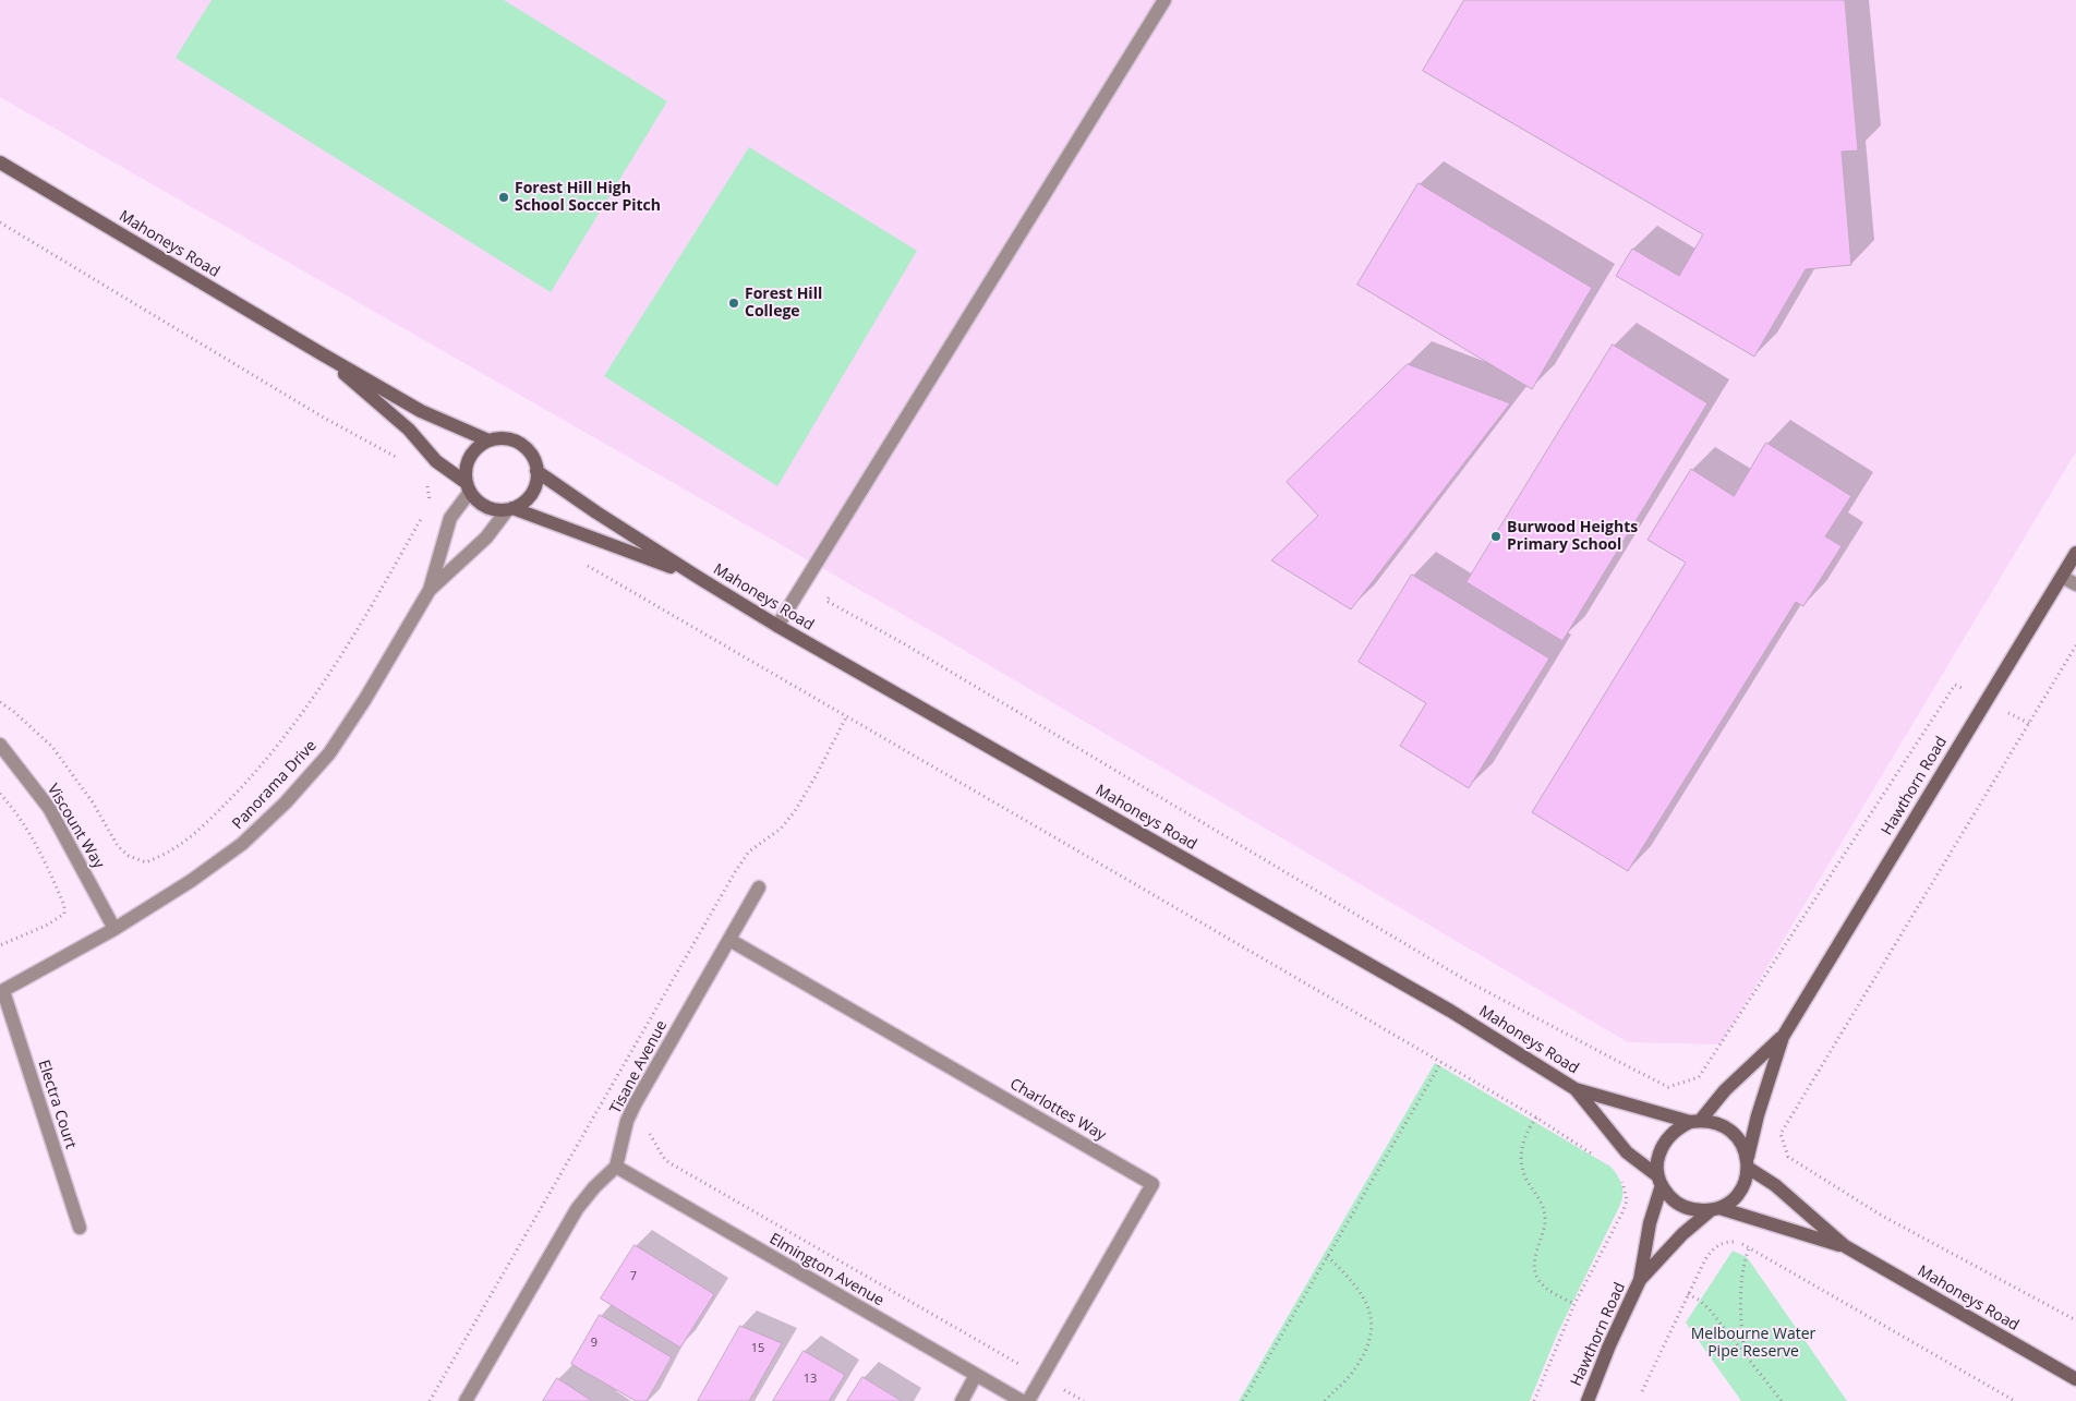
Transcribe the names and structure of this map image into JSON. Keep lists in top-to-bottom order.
{
  "streets": {
    "main road": ["Mahoneys Road", "Hawthorn Road"],
    "street": [
      "Panorama Drive",
      "Viscount Way",
      "Tisane Avenue",
      "Electra Court",
      "Charlottes Way",
      "Elmington Avenue"
    ]
  },
  "crossings": [
    ["Mahoneys Road", "Panorama Drive"],
    ["Mahoneys Road", "Hawthorn Road"],
    ["Panorama Drive", "Viscount Way"],
    ["Panorama Drive", "Electra Court"],
    ["Tisane Avenue", "Charlottes Way"],
    ["Tisane Avenue", "Elmington Avenue"]
  ],
  "parks": ["Melbourne Water Pipe Reserve"],
  "places": ["Forest Hill High School Soccer Pitch", "Forest Hill College", "Burwood Heights Primary School"],
  "house_numbers": [
    "7",
    "9",
    "15",
    "13"
  ]
}
